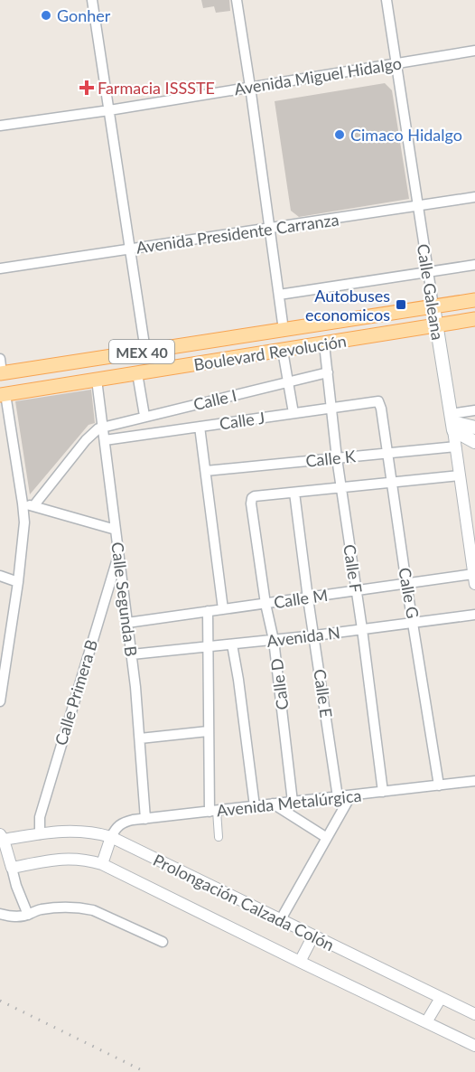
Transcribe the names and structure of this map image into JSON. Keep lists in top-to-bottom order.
{
  "streets": {
    "main road": ["Calle Galeana", "MEX 40", "Boulevard Revolución"],
    "street": [
      "Avenida Miguel Hidalgo",
      "Avenida Presidente Carranza",
      "Calle I",
      "Calle J",
      "Calle K",
      "Calle F",
      "Calle G",
      "Calle M",
      "Calle Segunda B",
      "Avenida N",
      "Calle D",
      "Calle Primera B",
      "Calle E",
      "Avenida Metalúrgica",
      "Prolongación Calzada Colón"
    ]
  },
  "crossings": [
    ["Avenida Miguel Hidalgo", "Calle Galeana"],
    ["Avenida Presidente Carranza", "Calle Galeana"],
    ["Calle Galeana", "MEX 40"],
    ["Calle Galeana", "Boulevard Revolución"],
    ["Calle Galeana", "Calle K"],
    ["Calle Galeana", "Calle M"],
    ["Boulevard Revolución", "Calle F"],
    ["Boulevard Revolución", "Calle Segunda B"],
    ["Calle I", "Calle F"],
    ["Calle I", "Calle Segunda B"],
    ["Calle J", "Calle F"],
    ["Calle J", "Calle G"],
    ["Calle J", "Calle Segunda B"],
    ["Calle K", "Calle F"],
    ["Calle K", "Calle G"],
    ["Calle F", "Calle M"],
    ["Calle F", "Avenida N"],
    ["Calle F", "Avenida Metalúrgica"],
    ["Calle G", "Calle M"],
    ["Calle G", "Avenida N"],
    ["Calle G", "Avenida Metalúrgica"],
    ["Calle M", "Calle Segunda B"],
    ["Calle M", "Calle D"],
    ["Calle M", "Calle E"],
    ["Calle Segunda B", "Avenida N"],
    ["Calle Segunda B", "Calle Primera B"],
    ["Calle Segunda B", "Avenida Metalúrgica"],
    ["Avenida N", "Calle D"],
    ["Avenida N", "Calle E"],
    ["Calle D", "Calle E"],
    ["Calle D", "Avenida Metalúrgica"],
    ["Calle Primera B", "Prolongación Calzada Colón"],
    ["Calle E", "Avenida Metalúrgica"],
    ["Avenida Metalúrgica", "Prolongación Calzada Colón"]
  ],
  "places": {
    "other": ["Gonher", "Cimaco Hidalgo"],
    "health": ["Farmacia ISSSTE"],
    "transit": ["Autobuses economicos"]
  }
}
